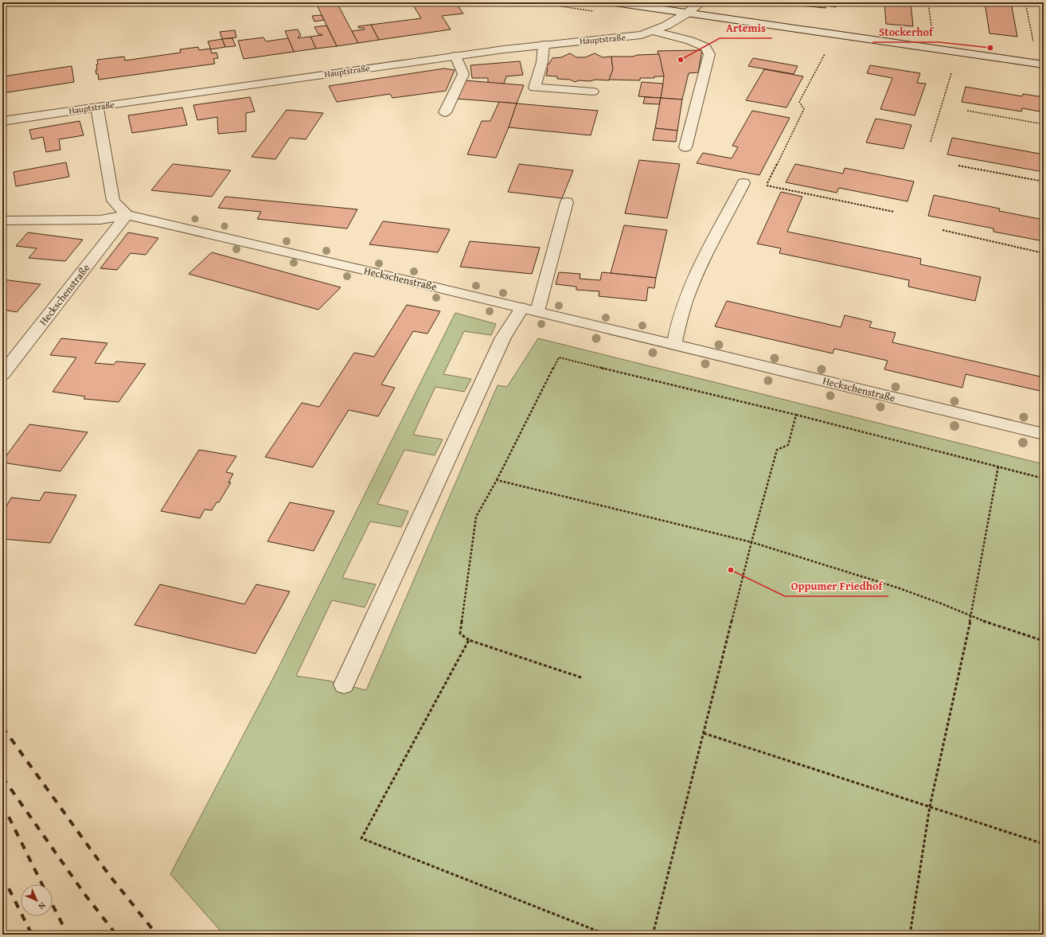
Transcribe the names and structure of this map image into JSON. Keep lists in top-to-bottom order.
{
  "streets": {
    "street": ["Hauptstraße", "Heckschenstraße"]
  },
  "places": ["Stockerhof", "Artemis", "Oppumer Friedhof"],
  "north": "bottom right"
}
